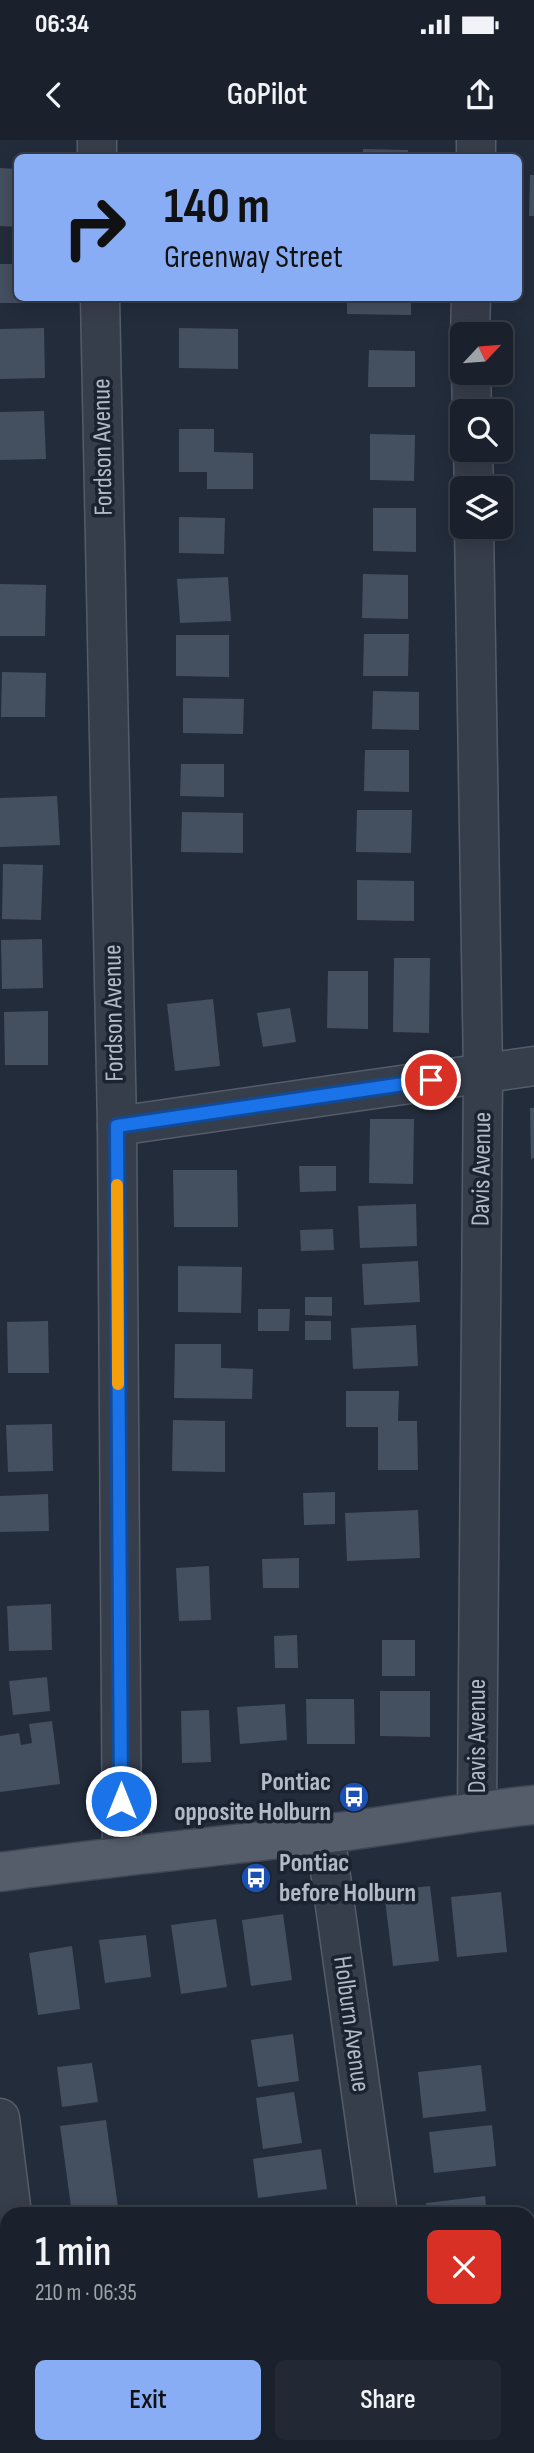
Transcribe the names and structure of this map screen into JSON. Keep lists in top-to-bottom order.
{
  "streets": {
    "street": ["Fordson Avenue", "Davis Avenue", "Holburn Avenue"]
  },
  "places": {
    "bus stop": ["Pontiac opposite Holburn", "Pontiac before Holburn"]
  },
  "north": "top right",
  "page": {
    "status": "06:34",
    "header": "GoPilot",
    "turn": ["140 m", "Greenway Street"],
    "heading": ["1 min", "210 m · 06:35"],
    "buttons": ["Exit", "Share"]
  }
}
